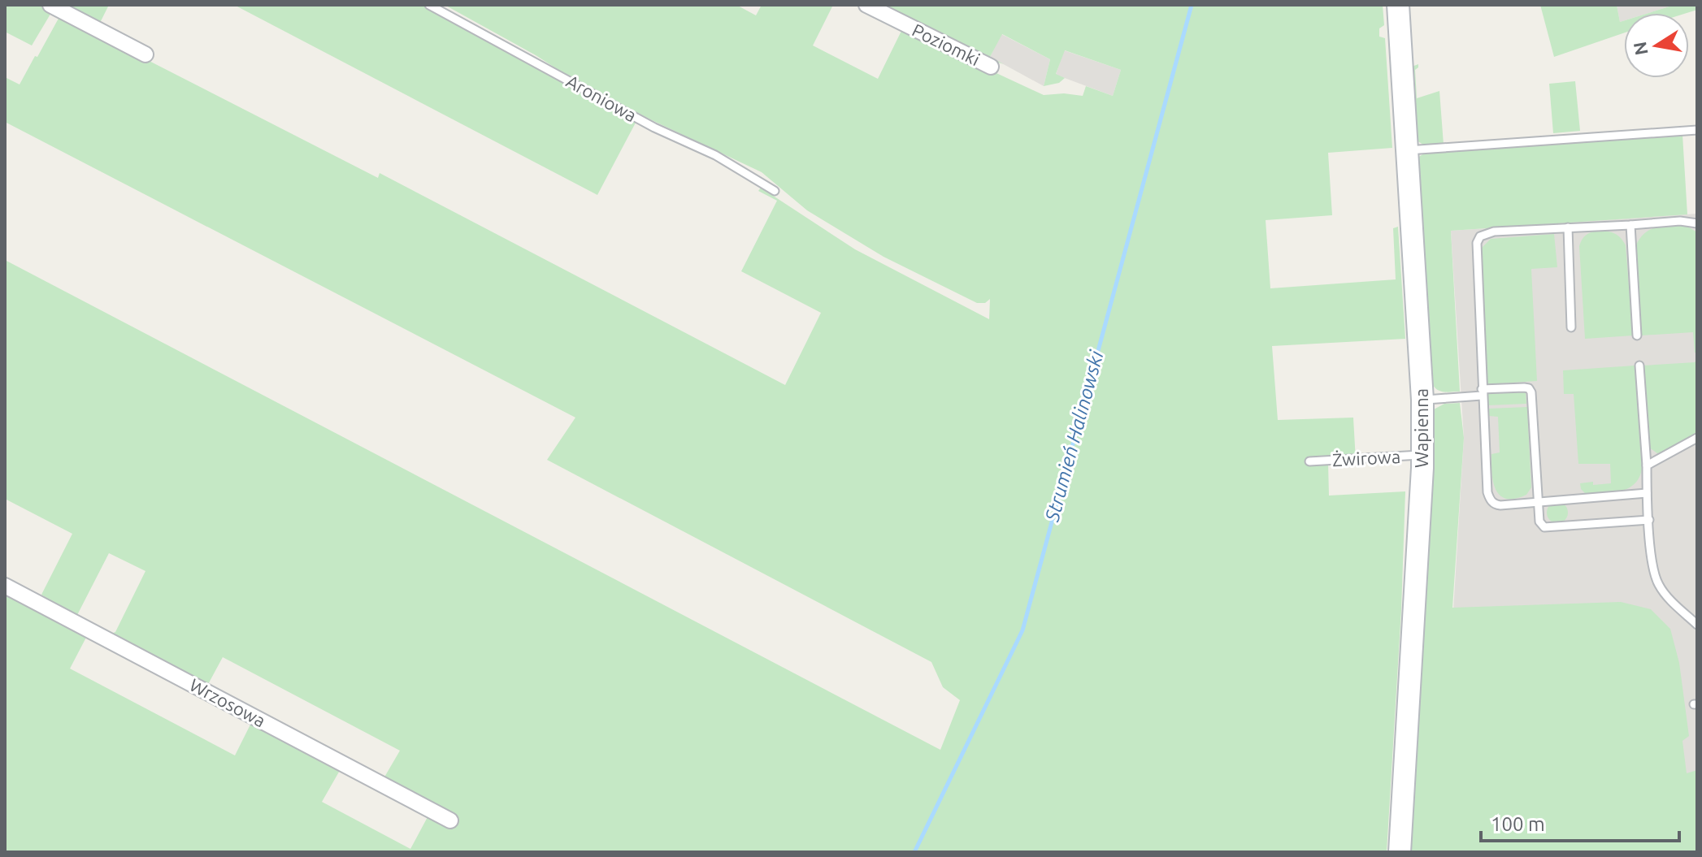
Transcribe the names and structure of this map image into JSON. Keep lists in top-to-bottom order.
{
  "streets": {
    "street": ["Poziomki", "Wapienna", "Wrzosowa"],
    "lane": ["Aroniowa", "Żwirowa"]
  },
  "crossings": [
    ["Wapienna", "Żwirowa"]
  ],
  "water": ["Strumień Halinowski"],
  "scale_bar": "100 m",
  "north": "left"
}
